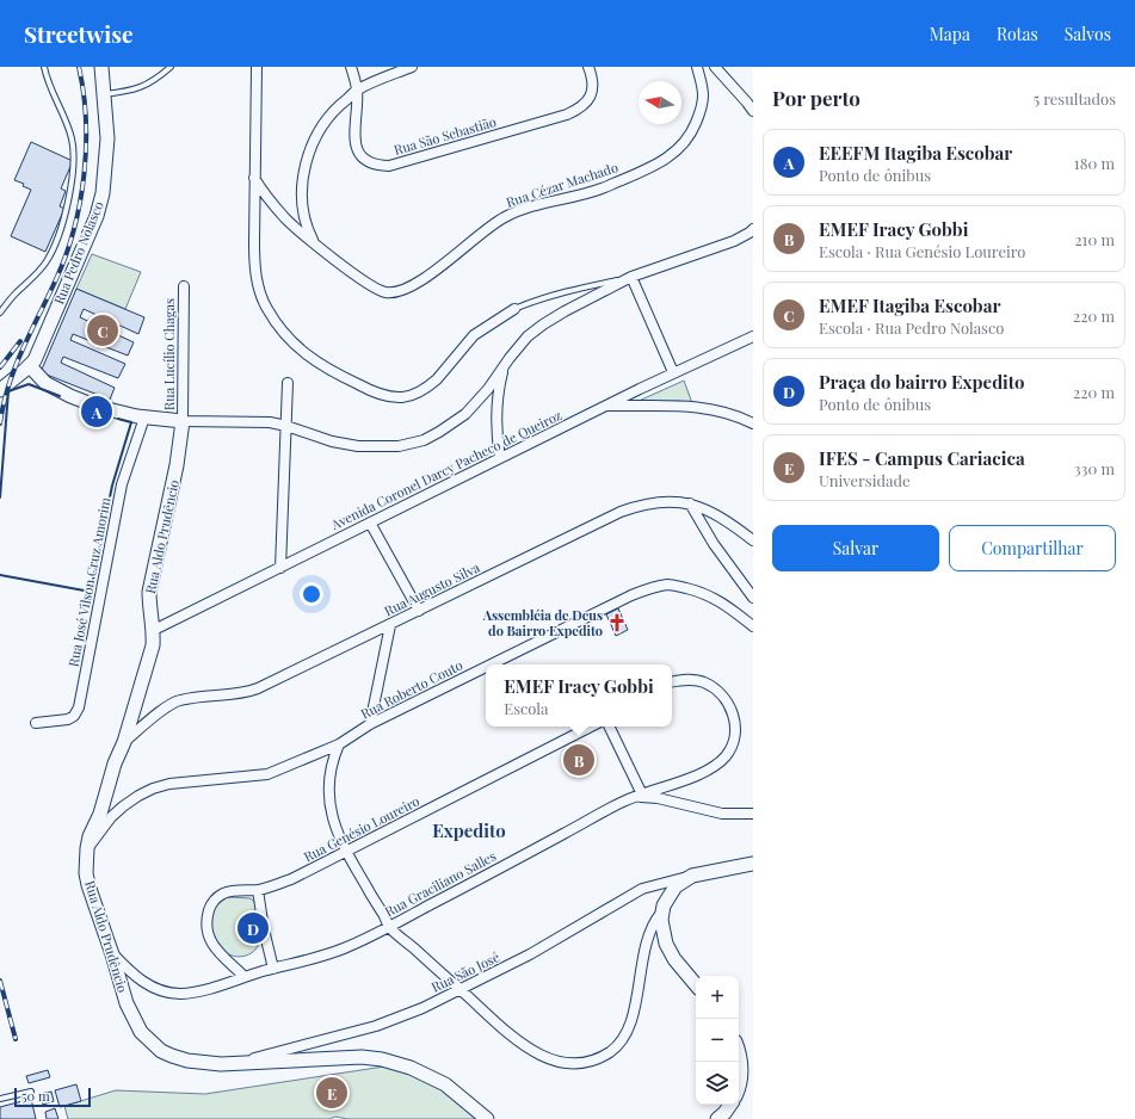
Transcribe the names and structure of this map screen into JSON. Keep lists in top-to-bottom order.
{
  "streets": {
    "street": [
      "Rua São Sebastião",
      "Rua Cézar Machado",
      "Rua Pedro Nolasco",
      "Rua Lucílio Chagas",
      "Avenida Coronel Darcy Pacheco de Queiroz",
      "Rua Aldo Prudêncio",
      "Rua José Vilson Cruz Amorim",
      "Rua Augusto Silva",
      "Rua Roberto Couto",
      "Rua Genésio Loureiro",
      "Rua Graciliano Salles",
      "Rua São José"
    ]
  },
  "crossings": [
    ["Rua Lucílio Chagas", "Rua Aldo Prudêncio"],
    ["Avenida Coronel Darcy Pacheco de Queiroz", "Rua Aldo Prudêncio"],
    ["Rua Aldo Prudêncio", "Rua Augusto Silva"],
    ["Rua Aldo Prudêncio", "Rua Roberto Couto"],
    ["Rua Aldo Prudêncio", "Rua Graciliano Salles"],
    ["Rua Aldo Prudêncio", "Rua São José"],
    ["Rua Genésio Loureiro", "Rua Graciliano Salles"]
  ],
  "districts": ["Expedito"],
  "places": {
    "church": ["Assembléia de Deus do Bairro Expedito"]
  },
  "scale_bar": "50 m",
  "north": "left",
  "page": {
    "header": "Streetwise",
    "nav": ["Mapa", "Rotas", "Salvos"],
    "heading": ["Por perto", "5 resultados"],
    "list": [
      {
        "mark": "A",
        "name": "EEEFM Itagiba Escobar",
        "note": "Ponto de ônibus",
        "value": "180 m"
      },
      {
        "mark": "B",
        "name": "EMEF Iracy Gobbi",
        "note": "Escola · Rua Genésio Loureiro",
        "value": "210 m"
      },
      {
        "mark": "C",
        "name": "EMEF Itagiba Escobar",
        "note": "Escola · Rua Pedro Nolasco",
        "value": "220 m"
      },
      {
        "mark": "D",
        "name": "Praça do bairro Expedito",
        "note": "Ponto de ônibus",
        "value": "220 m"
      },
      {
        "mark": "E",
        "name": "IFES - Campus Cariacica",
        "note": "Universidade",
        "value": "330 m"
      }
    ],
    "pins": [
      "C",
      "A",
      "B",
      "D",
      "E"
    ],
    "buttons": ["Salvar", "Compartilhar"],
    "popup": ["EMEF Iracy Gobbi", "Escola"],
    "map_buttons": ["+", "−"],
    "scale": "50 m"
  }
}
